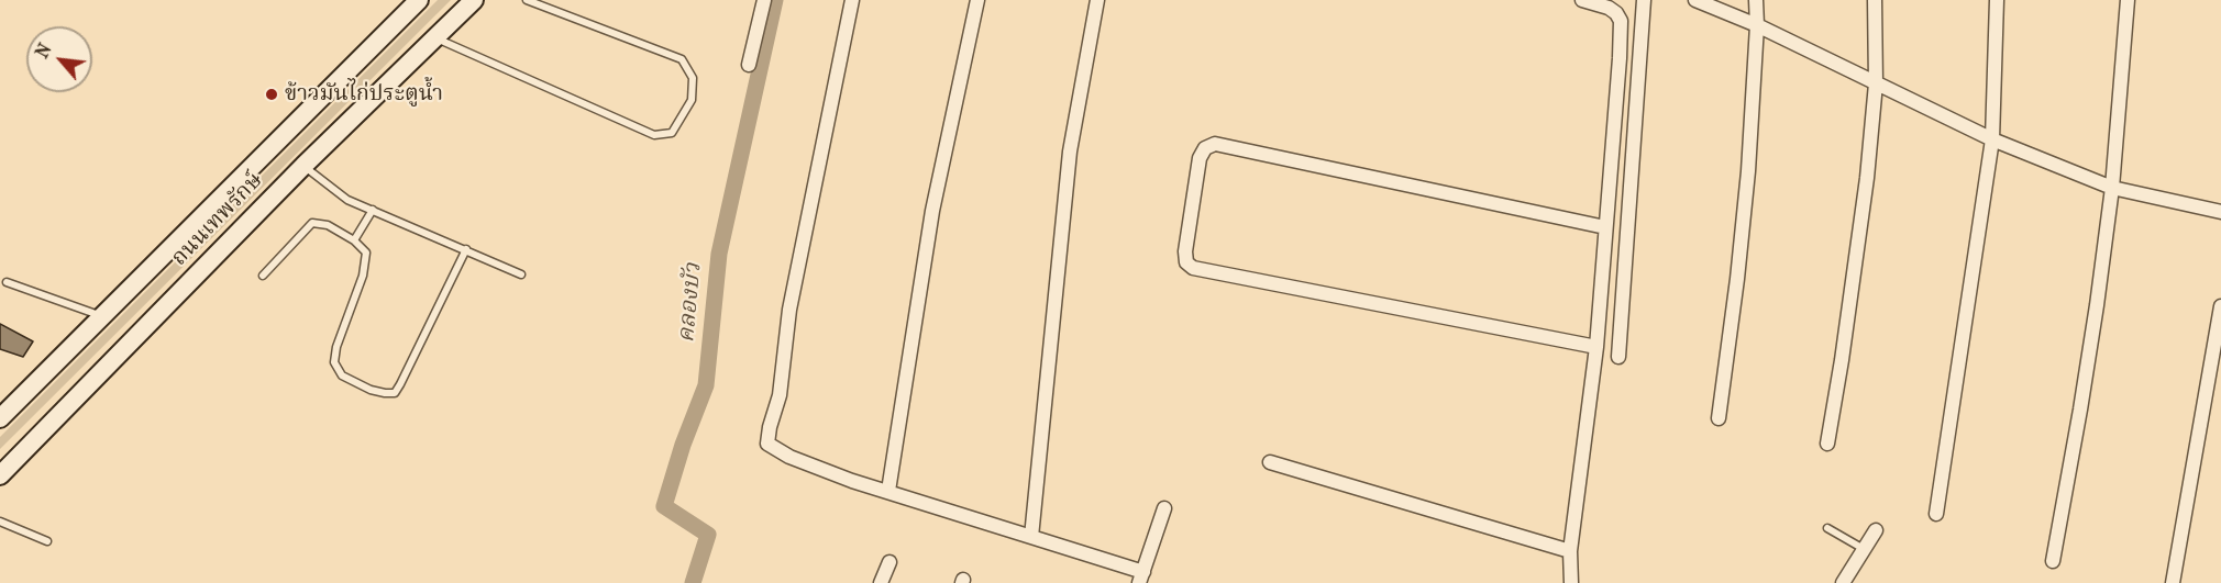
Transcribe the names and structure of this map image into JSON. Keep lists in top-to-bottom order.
{
  "streets": {
    "main road": ["ถนนเทพรักษ์"]
  },
  "water": ["คลองบัว"],
  "places": ["ข้าวมันไก่ประตูน้ำ"],
  "north": "top left"
}
